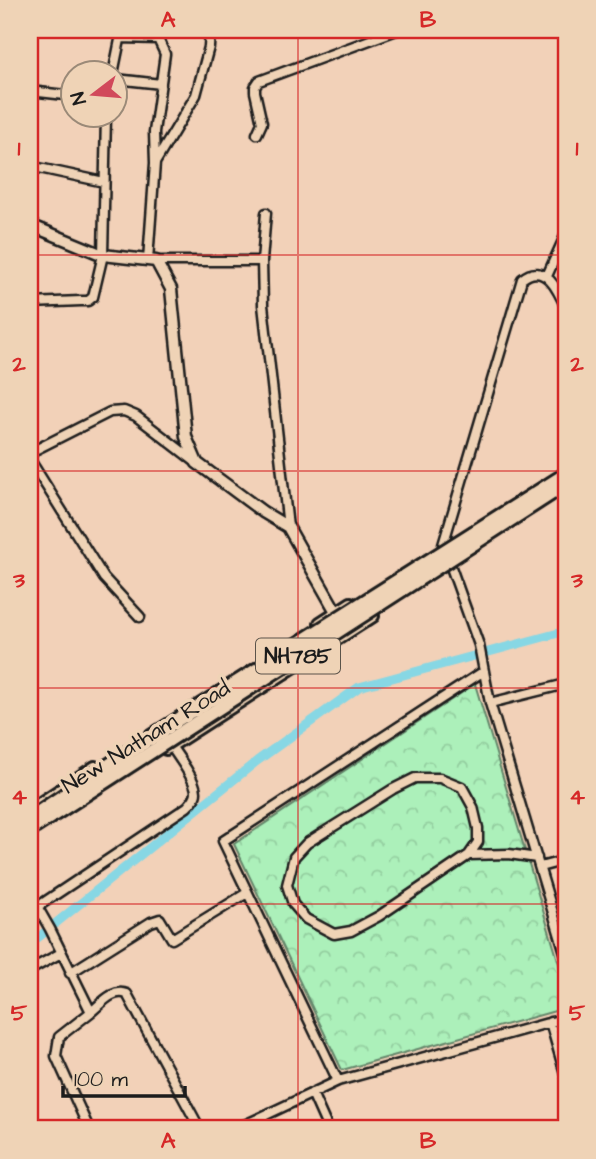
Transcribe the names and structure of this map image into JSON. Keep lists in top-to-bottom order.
{
  "streets": {
    "highway": ["NH785"],
    "main road": ["New Natham Road"]
  },
  "scale_bar": "100 m",
  "north": "left",
  "grid": {
    "columns": ["A", "B"],
    "rows": [
      "1",
      "2",
      "3",
      "4",
      "5"
    ]
  }
}
